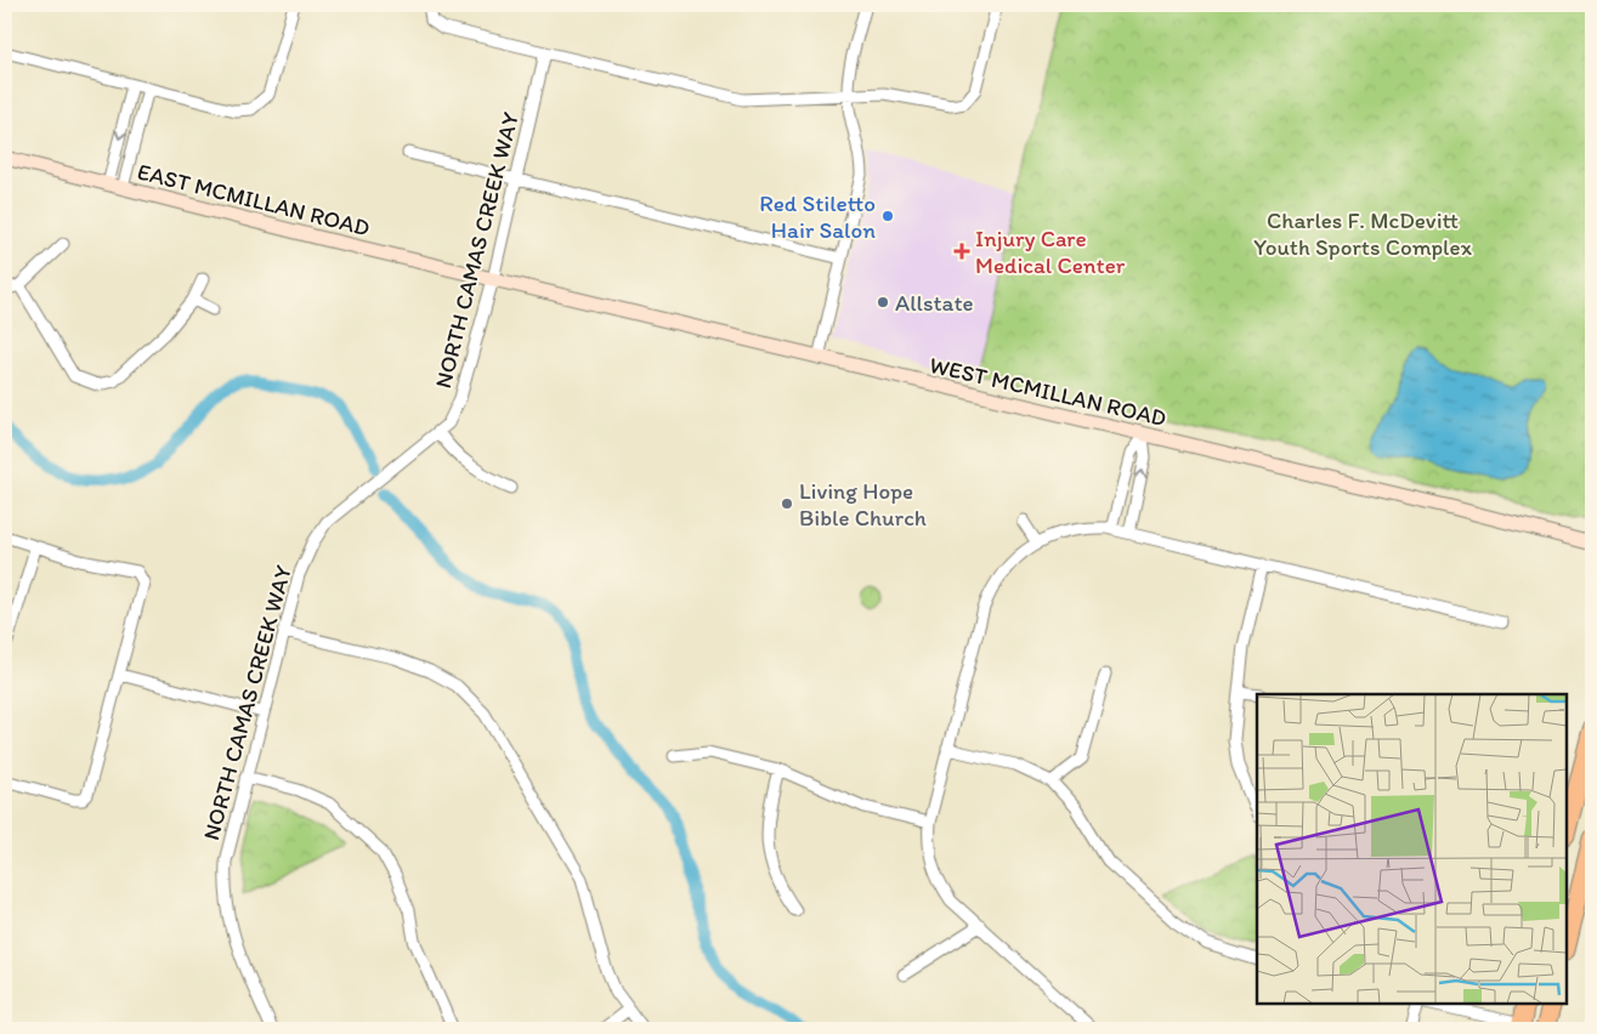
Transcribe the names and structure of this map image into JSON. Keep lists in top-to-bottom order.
{
  "streets": {
    "main road": ["EAST MCMILLAN ROAD", "WEST MCMILLAN ROAD"],
    "street": ["NORTH CAMAS CREEK WAY"]
  },
  "crossings": [
    ["EAST MCMILLAN ROAD", "NORTH CAMAS CREEK WAY"],
    ["EAST MCMILLAN ROAD", "WEST MCMILLAN ROAD"],
    ["NORTH CAMAS CREEK WAY", "WEST MCMILLAN ROAD"]
  ],
  "parks": ["Charles F. McDevitt Youth Sports Complex"],
  "places": {
    "other": ["Red Stiletto Hair Salon", "Allstate", "Living Hope Bible Church"],
    "health": ["Injury Care Medical Center"]
  }
}
